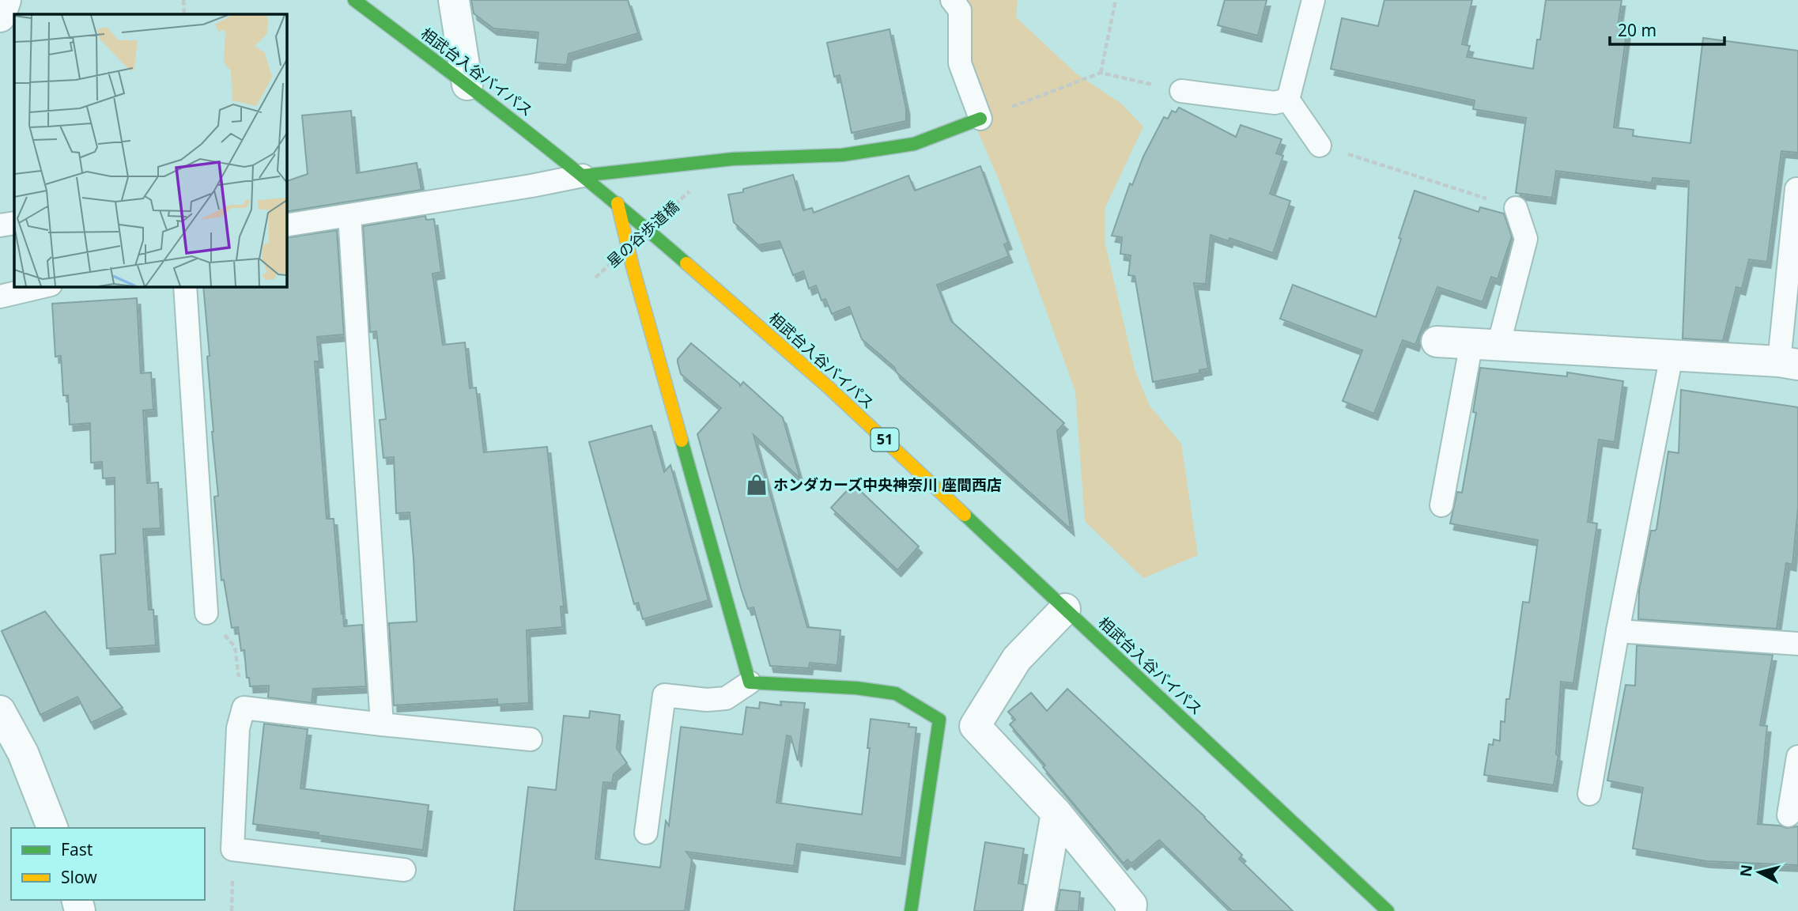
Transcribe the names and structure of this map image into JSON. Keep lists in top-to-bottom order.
{
  "streets": {
    "main road": ["相武台入谷バイパス", "51"],
    "path": ["星の谷歩道橋"]
  },
  "places": {
    "shop": ["ホンダカーズ中央神奈川 座間西店"]
  },
  "legend": ["Fast", "Slow"],
  "scale_bar": "20 m",
  "north": "left"
}
